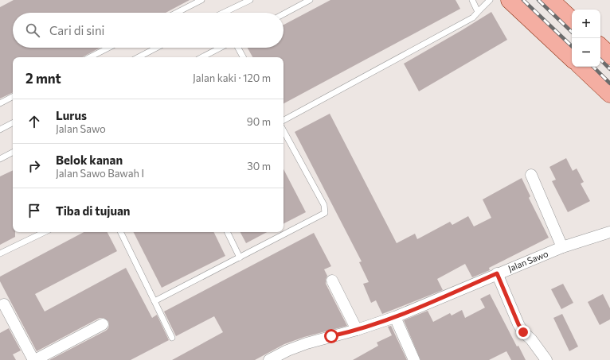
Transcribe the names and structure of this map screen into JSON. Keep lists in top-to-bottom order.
{
  "streets": {
    "street": ["Jalan Sawo"]
  },
  "page": {
    "map_buttons": ["+", "−"],
    "search": "Cari di sini",
    "heading": ["2 mnt", "Jalan kaki · 120 m"],
    "list": [
      ["Lurus", "Jalan Sawo", "90 m"],
      ["Belok kanan", "Jalan Sawo Bawah I", "30 m"],
      "Tiba di tujuan"
    ]
  }
}
